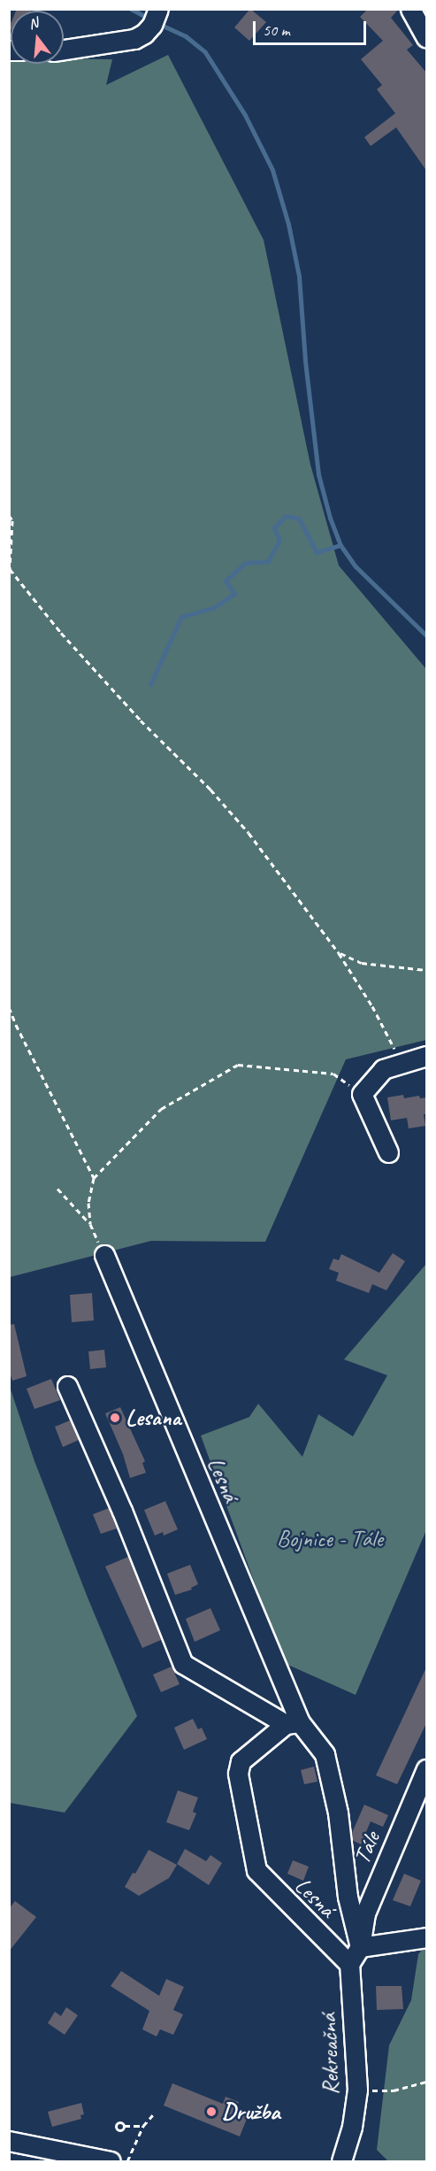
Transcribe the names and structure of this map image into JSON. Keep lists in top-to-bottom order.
{
  "streets": {
    "street": ["Lesná", "Tále", "Rekreačná"]
  },
  "crossings": [
    ["Lesná", "Tále"],
    ["Lesná", "Rekreačná"]
  ],
  "parks": ["Bojnice - Tále"],
  "places": ["Lesana", "Družba"],
  "scale_bar": "50 m",
  "north": "top"
}
